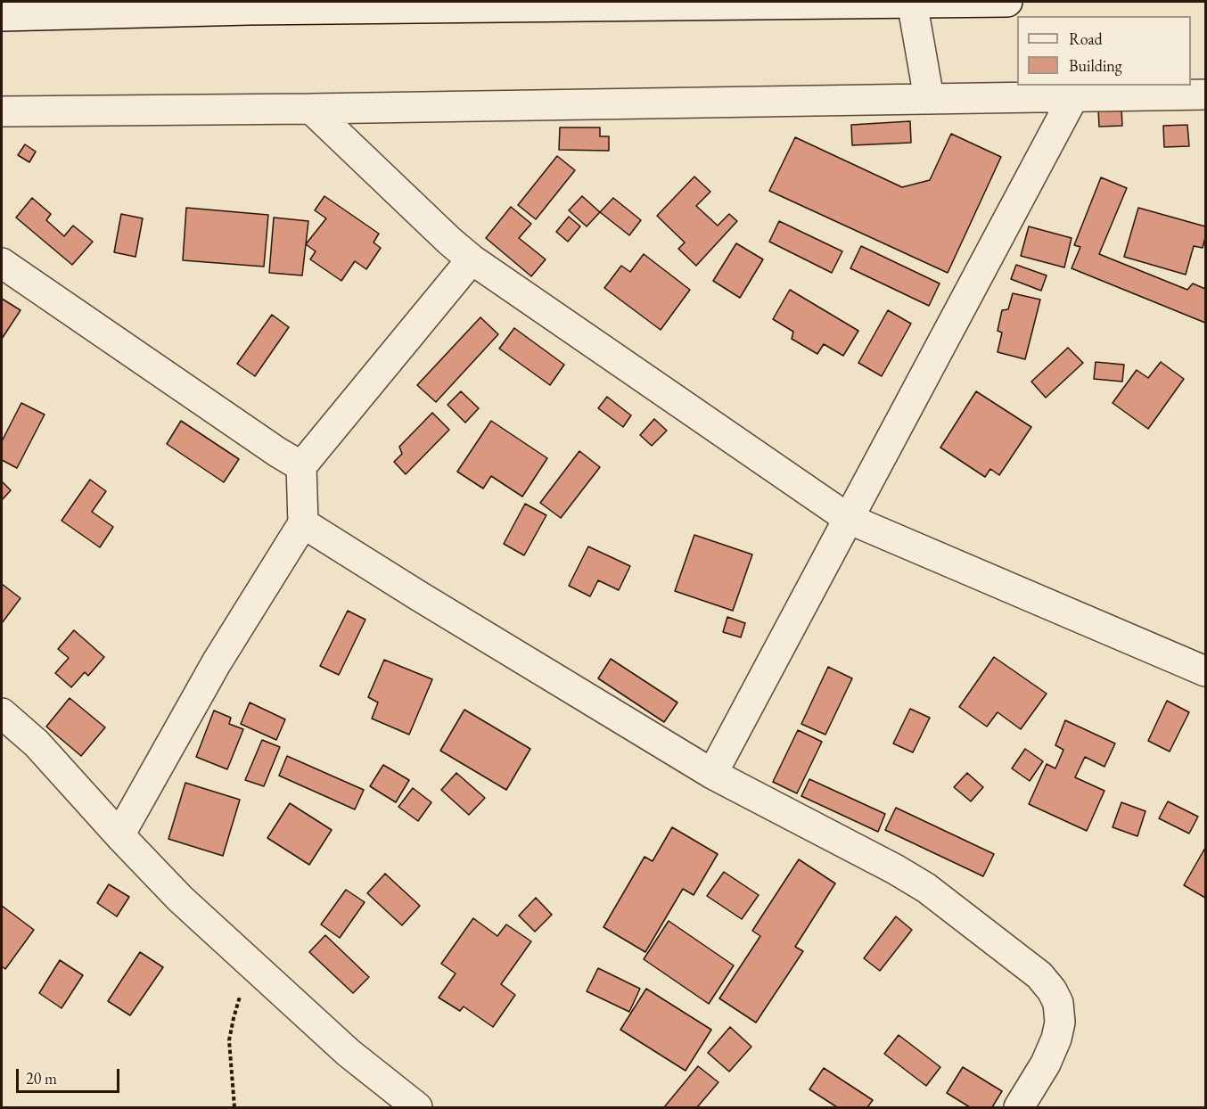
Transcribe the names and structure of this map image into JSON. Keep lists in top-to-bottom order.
{
  "legend": ["Road", "Building"],
  "scale_bar": "20 m"
}
